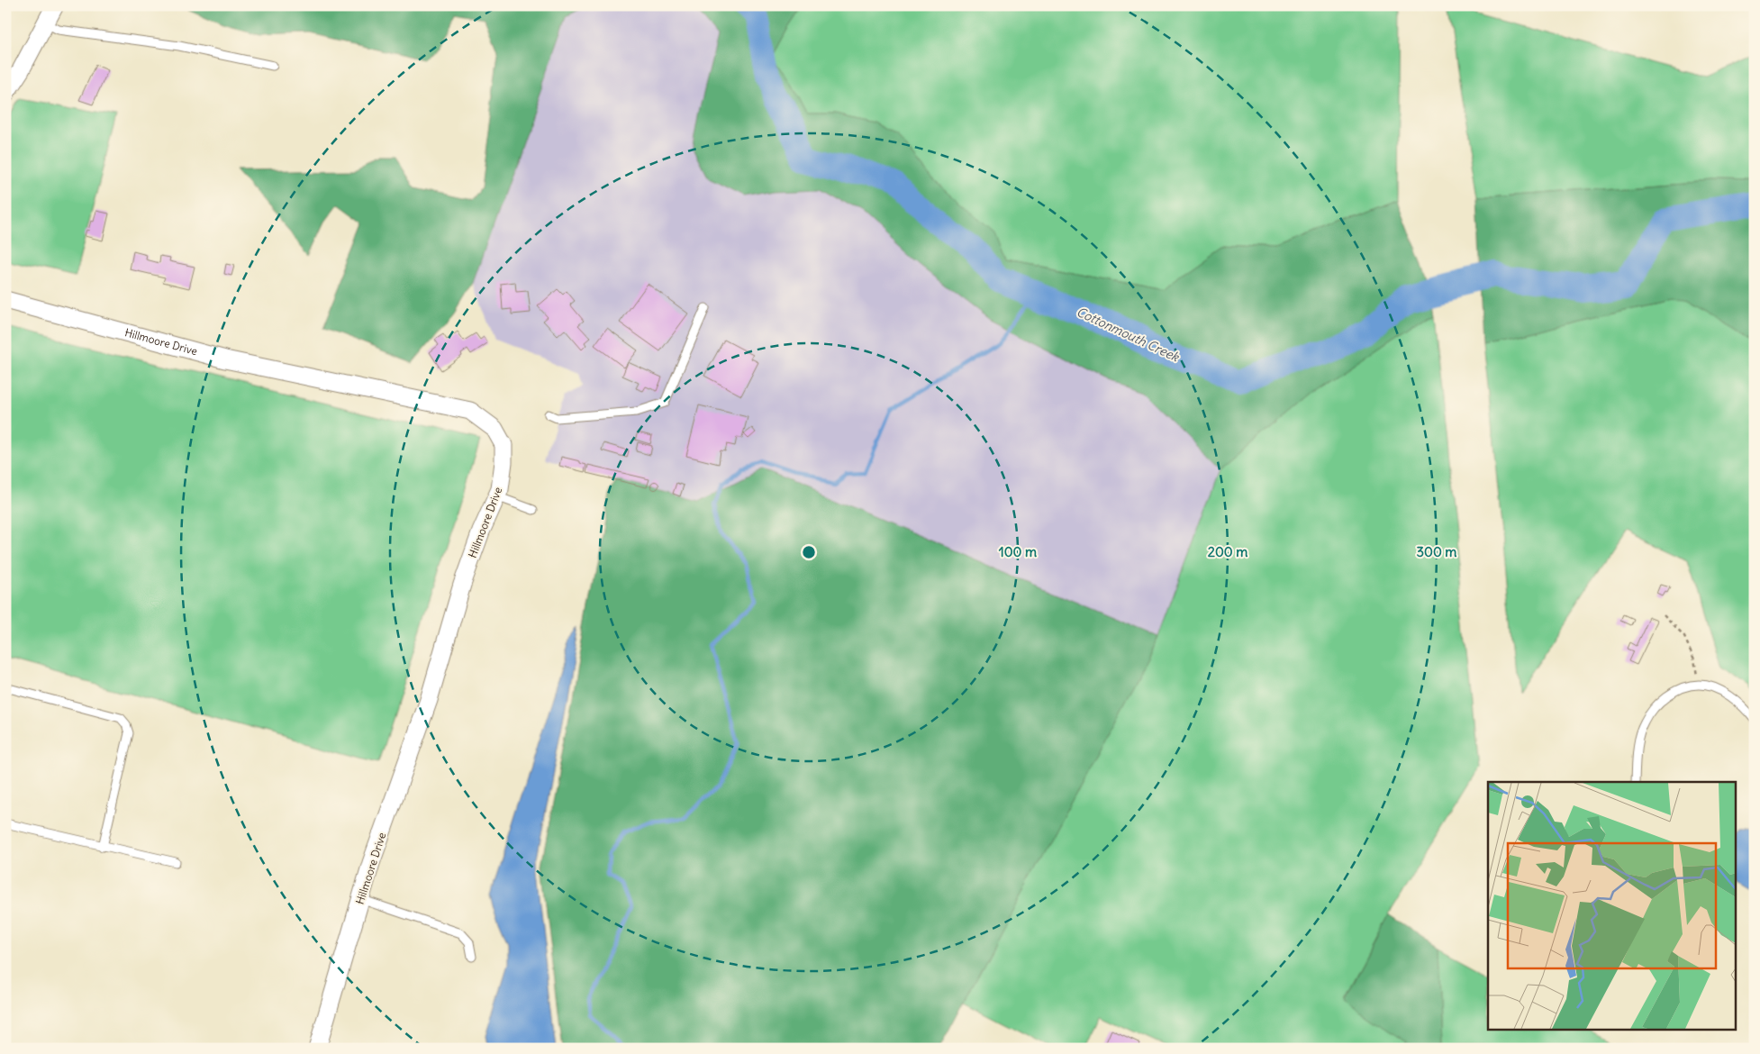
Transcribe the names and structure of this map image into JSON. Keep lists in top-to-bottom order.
{
  "streets": {
    "street": ["Hillmoore Drive"]
  },
  "water": ["Cottonmouth Creek"],
  "rings": ["100 m", "200 m", "300 m"]
}
